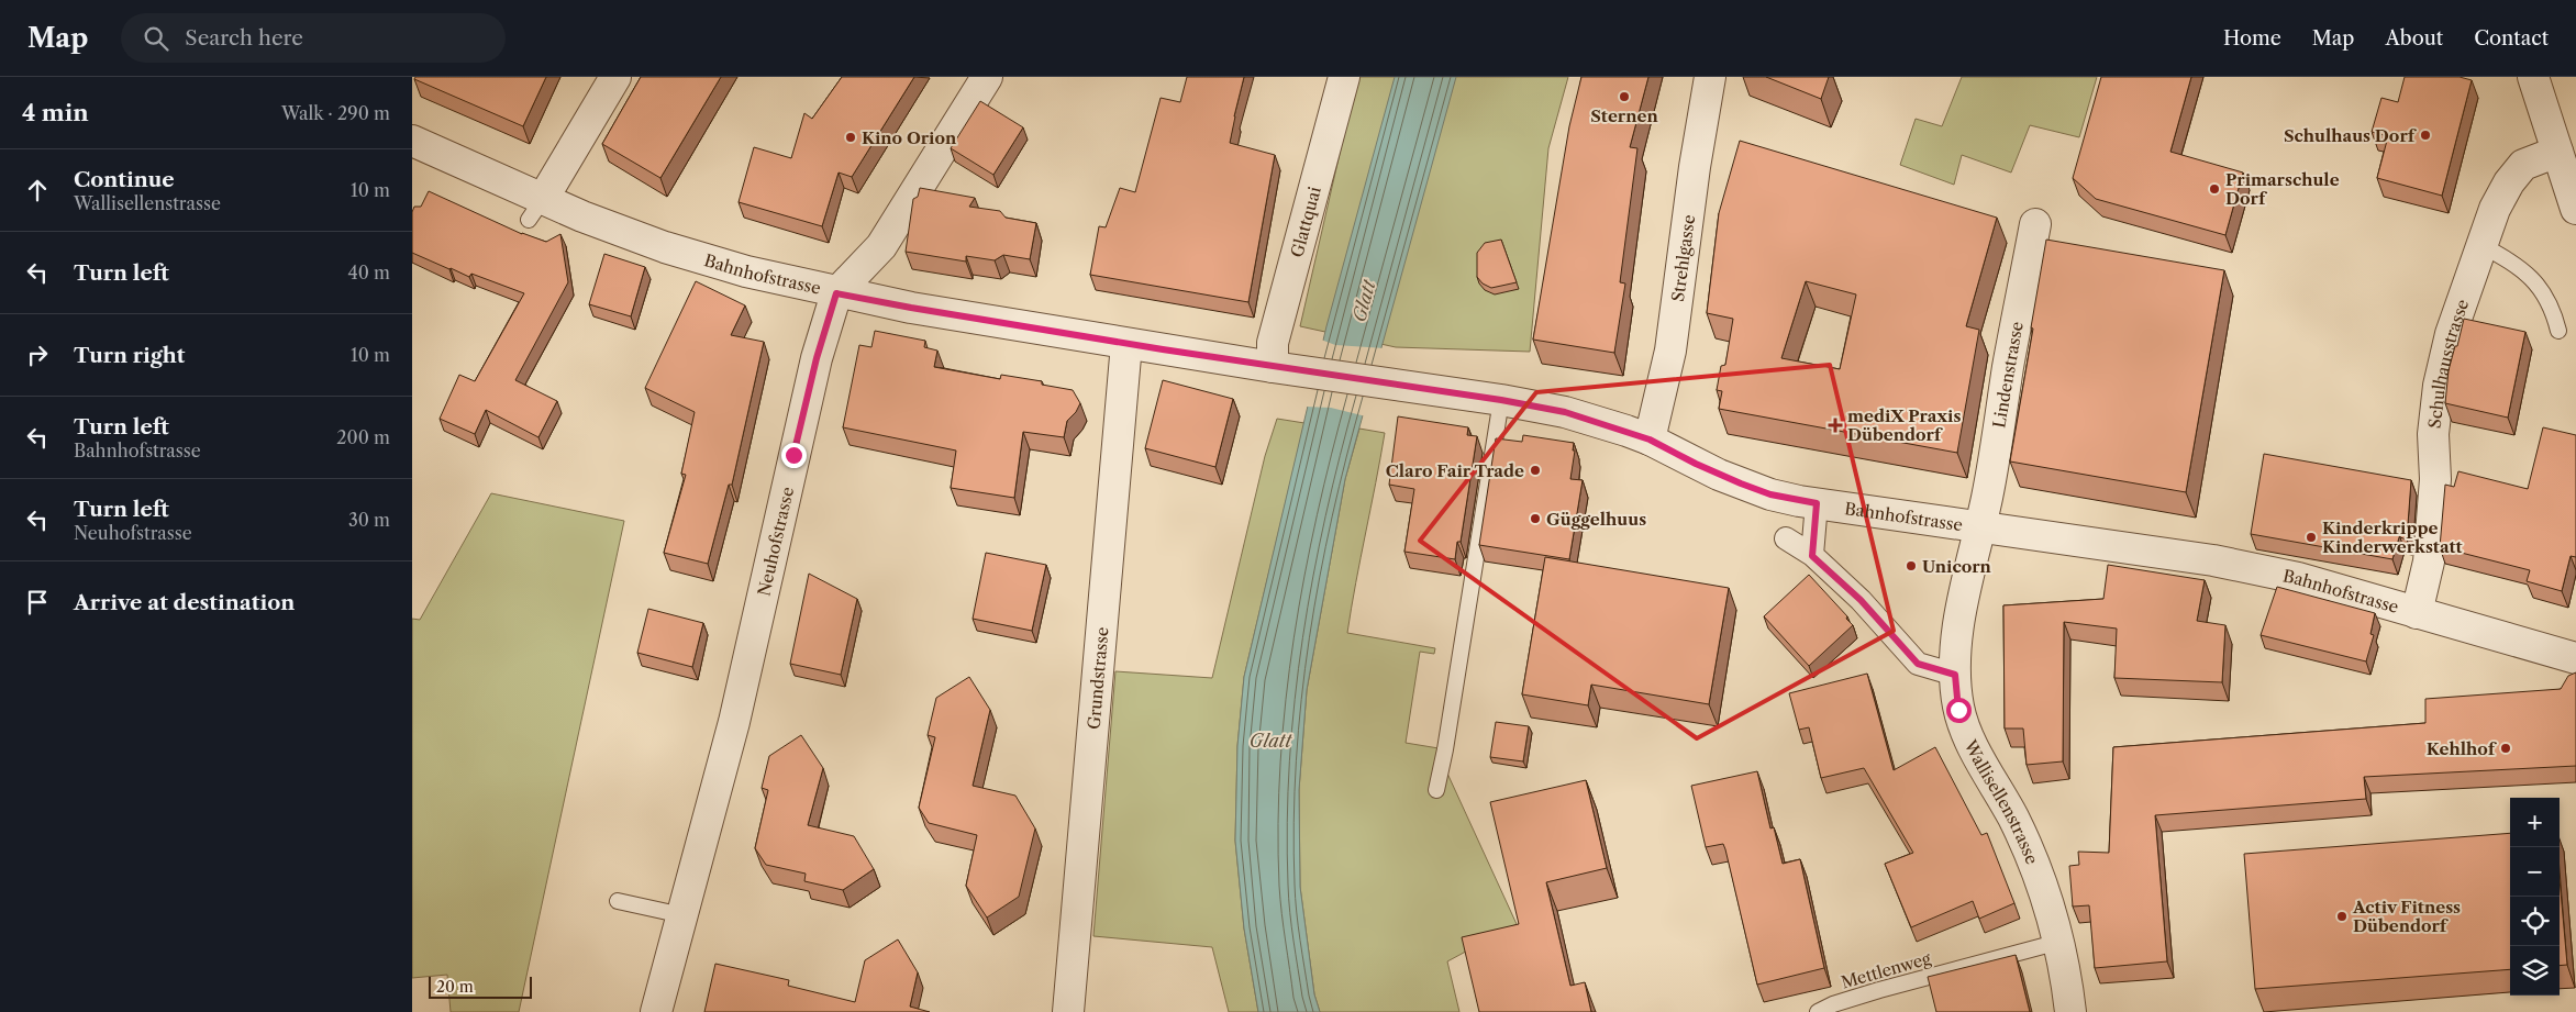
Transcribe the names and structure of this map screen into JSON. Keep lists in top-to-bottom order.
{
  "streets": {
    "street": [
      "Glattquai",
      "Strehlgasse",
      "Bahnhofstrasse",
      "Schulhausstrasse",
      "Lindenstrasse",
      "Neuhofstrasse",
      "Grundstrasse",
      "Wallisellenstrasse"
    ],
    "lane": ["Mettlenweg"]
  },
  "crossings": [
    ["Glattquai", "Bahnhofstrasse"],
    ["Strehlgasse", "Bahnhofstrasse"],
    ["Bahnhofstrasse", "Schulhausstrasse"],
    ["Bahnhofstrasse", "Lindenstrasse"],
    ["Bahnhofstrasse", "Neuhofstrasse"],
    ["Bahnhofstrasse", "Grundstrasse"],
    ["Bahnhofstrasse", "Wallisellenstrasse"],
    ["Lindenstrasse", "Wallisellenstrasse"],
    ["Wallisellenstrasse", "Mettlenweg"]
  ],
  "water": ["Glatt"],
  "places": {
    "other": [
      "Sternen",
      "Schulhaus Dorf",
      "Kino Orion",
      "Primarschule Dorf",
      "Claro Fair Trade",
      "Güggelhuus",
      "Kinderkrippe Kinderwerkstatt",
      "Unicorn",
      "Kehlhof",
      "Activ Fitness Dübendorf"
    ],
    "health": ["mediX Praxis Dübendorf"]
  },
  "scale_bar": "20 m",
  "page": {
    "header": "Map",
    "search": "Search here",
    "nav": [
      "Home",
      "Map",
      "About",
      "Contact"
    ],
    "heading": ["4 min", "Walk · 290 m"],
    "list": [
      ["Continue", "Wallisellenstrasse", "10 m"],
      ["Turn left", "40 m"],
      ["Turn right", "10 m"],
      ["Turn left", "Bahnhofstrasse", "200 m"],
      ["Turn left", "Neuhofstrasse", "30 m"],
      "Arrive at destination"
    ],
    "map_buttons": ["+", "−"],
    "scale": "20 m"
  }
}
